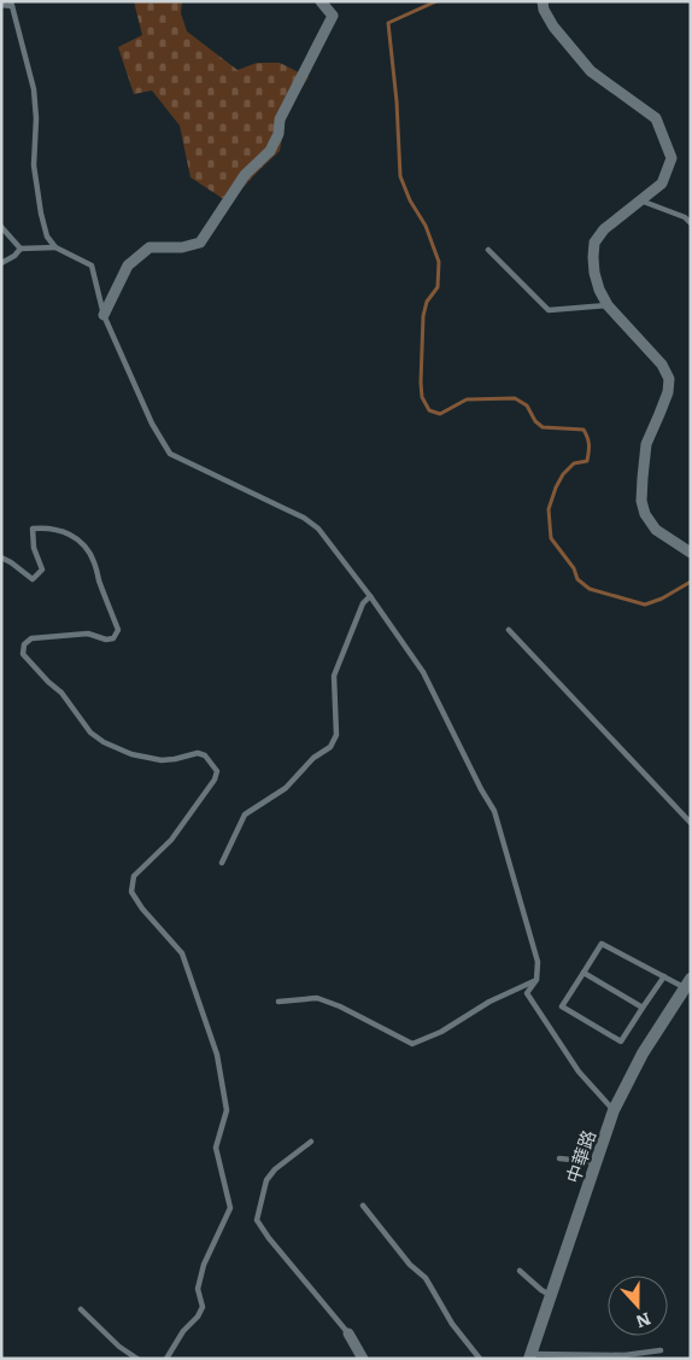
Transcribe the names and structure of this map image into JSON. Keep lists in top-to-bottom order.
{
  "streets": {
    "street": ["中華路"]
  },
  "north": "bottom"
}
